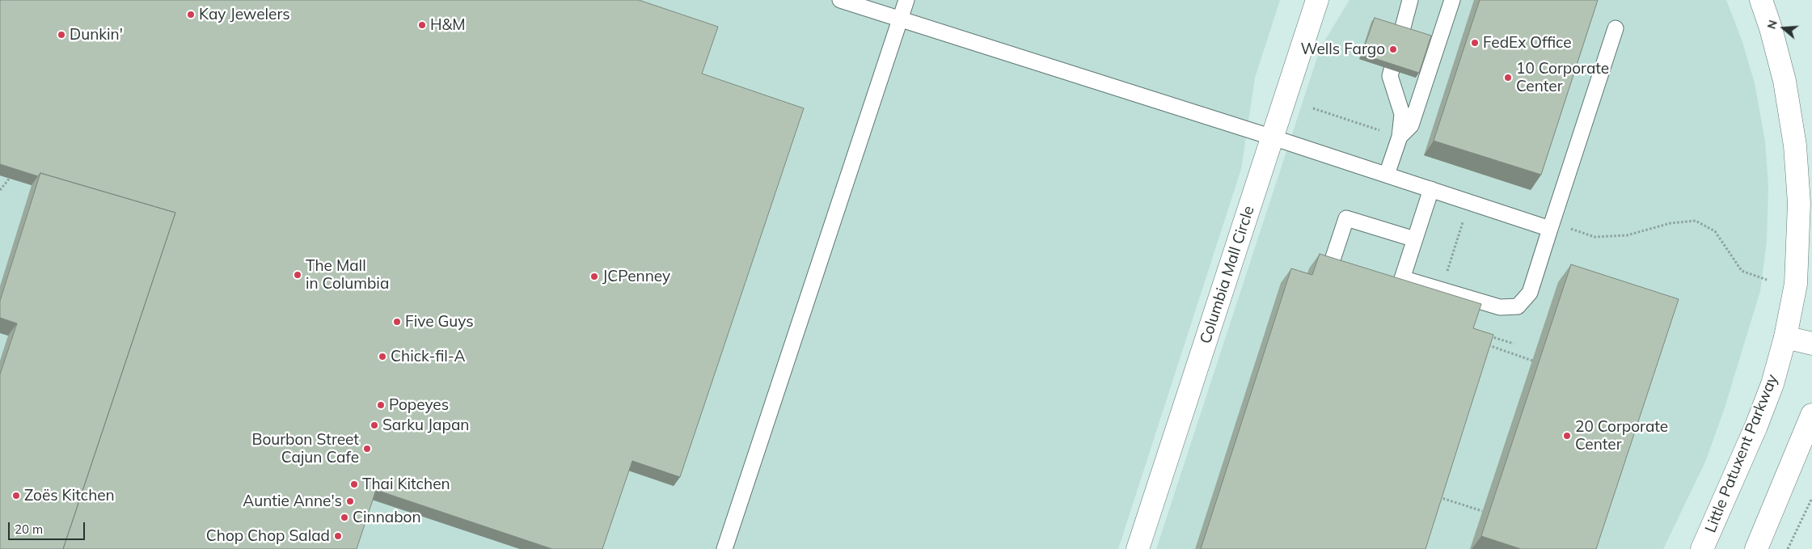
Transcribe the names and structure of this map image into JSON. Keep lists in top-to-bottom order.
{
  "streets": {
    "main road": ["Columbia Mall Circle", "Little Patuxent Parkway"]
  },
  "places": [
    "Kay Jewelers",
    "H&M",
    "Dunkin'",
    "FedEx Office",
    "Wells Fargo",
    "10 Corporate Center",
    "The Mall in Columbia",
    "JCPenney",
    "Five Guys",
    "Chick-fil-A",
    "Popeyes",
    "Sarku Japan",
    "20 Corporate Center",
    "Bourbon Street Cajun Cafe",
    "Thai Kitchen",
    "Zoës Kitchen",
    "Auntie Anne's",
    "Cinnabon",
    "Chop Chop Salad"
  ],
  "scale_bar": "20 m",
  "north": "left"
}
